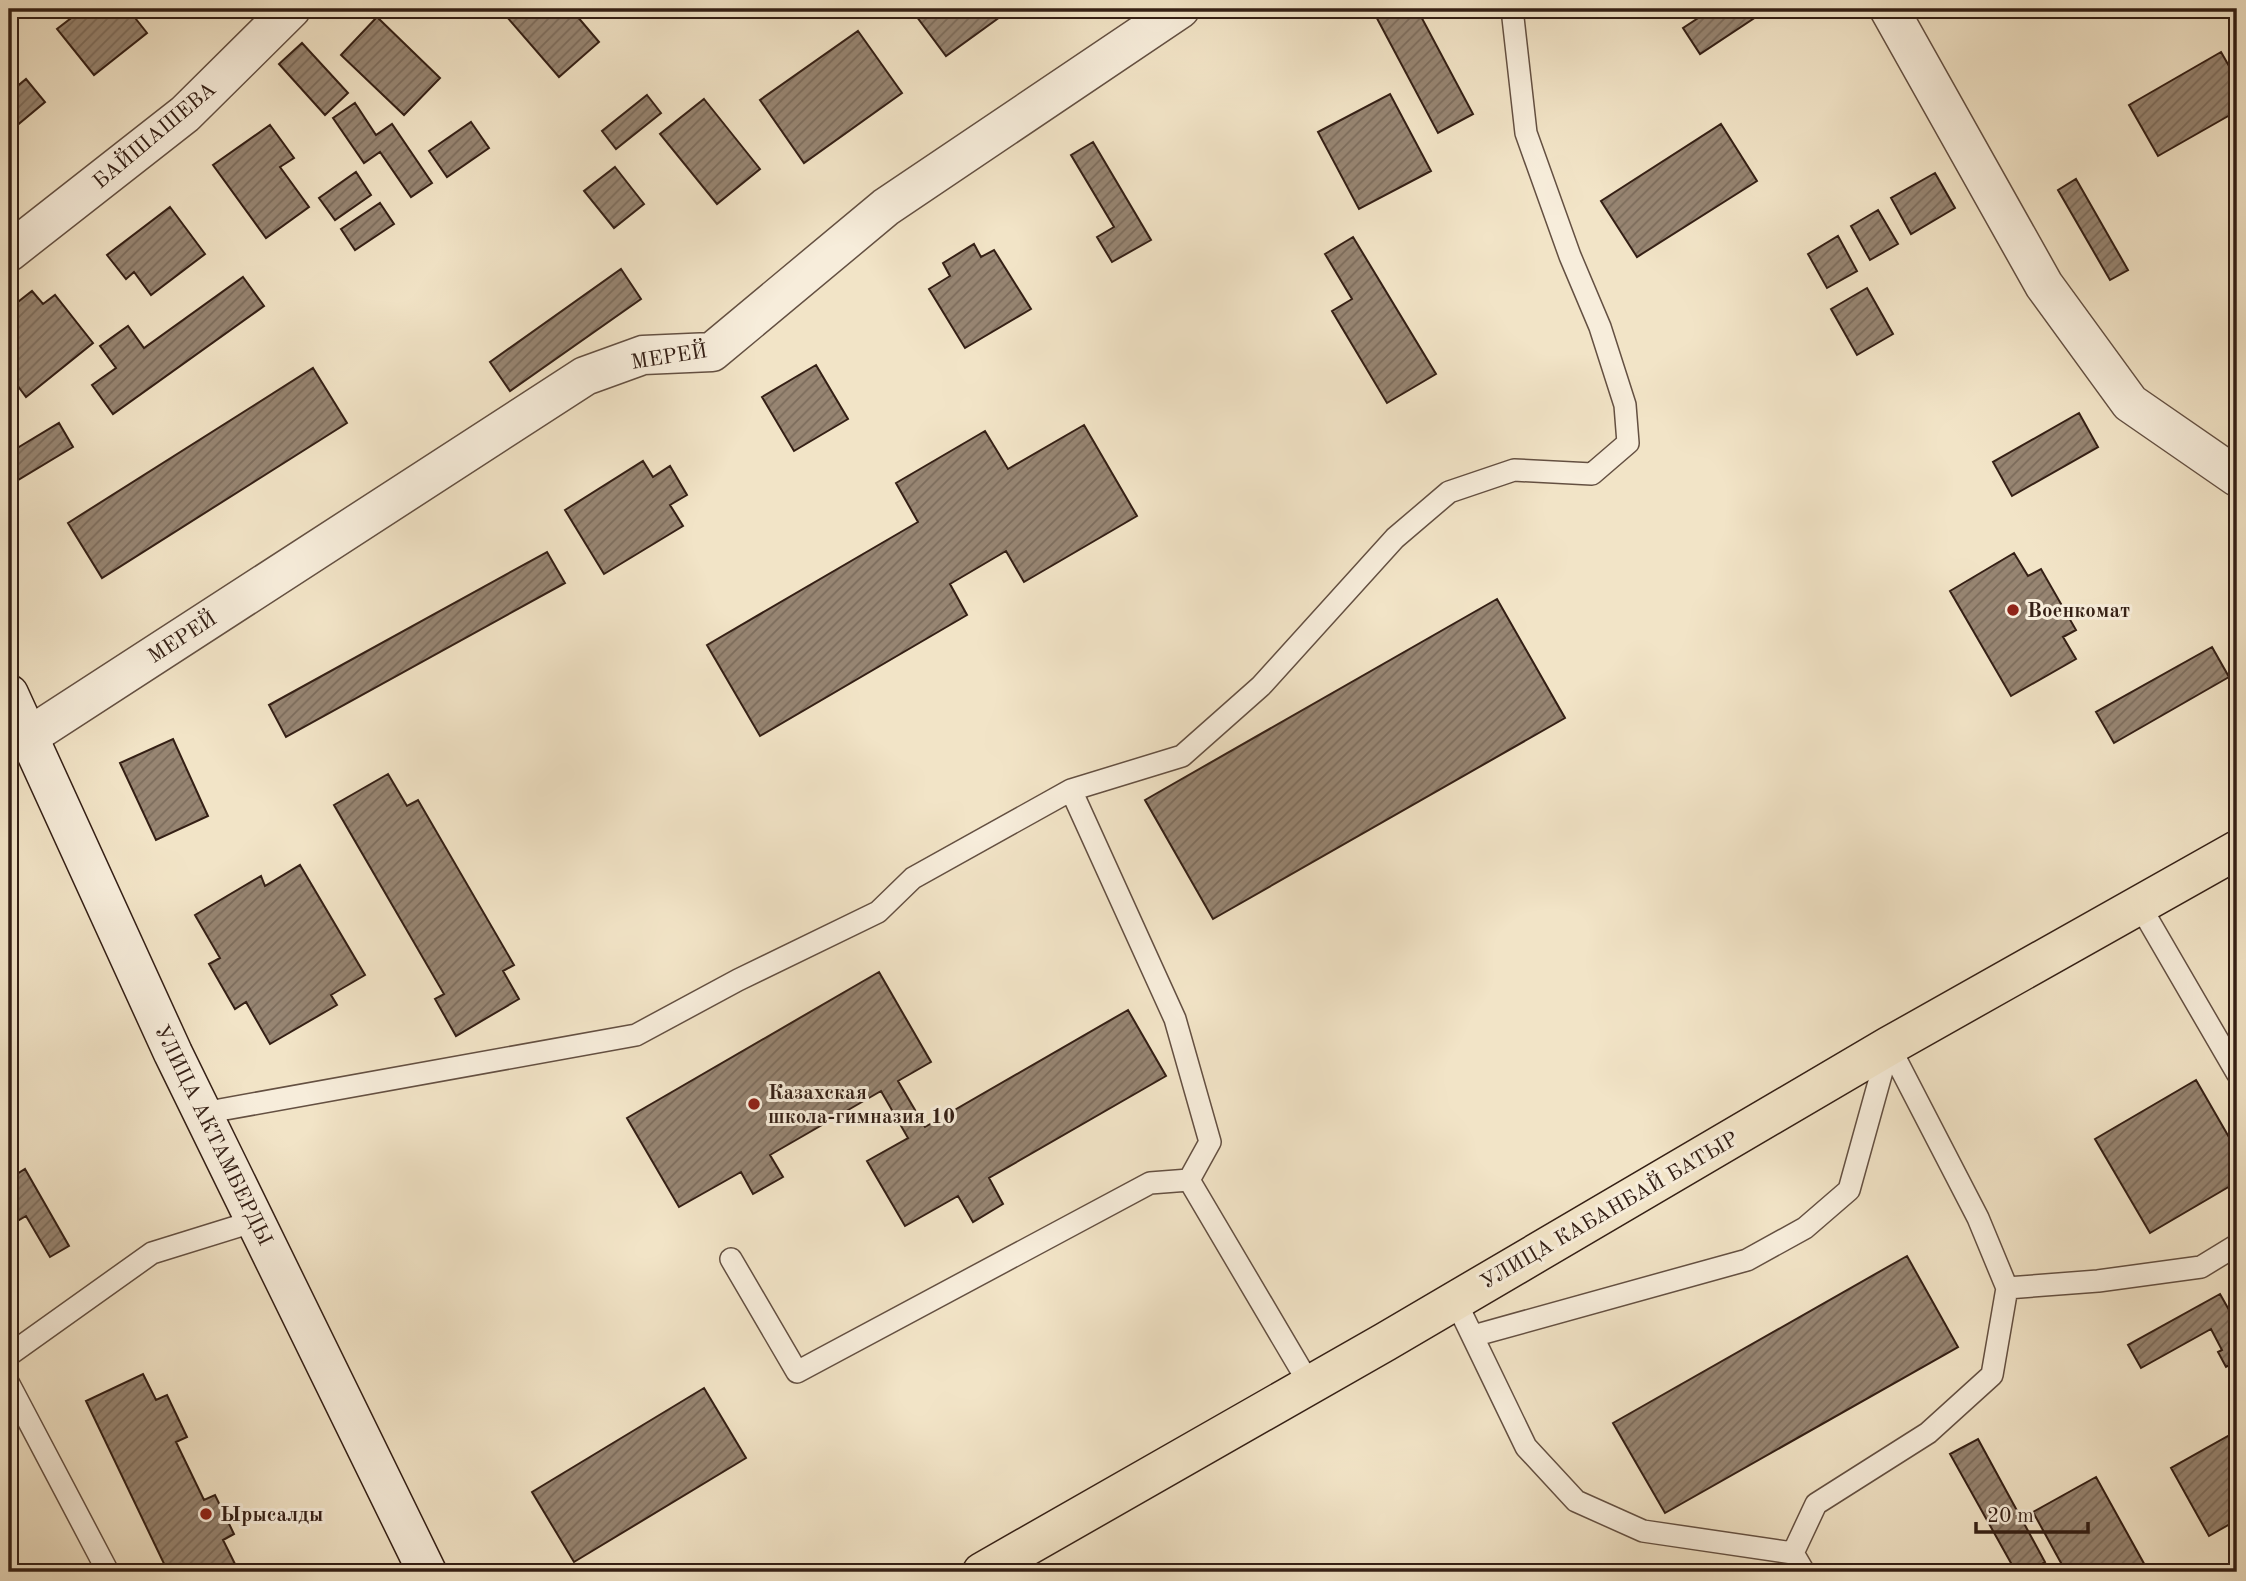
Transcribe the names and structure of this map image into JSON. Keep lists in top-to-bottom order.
{
  "streets": {
    "main road": ["УЛИЦА КАБАНБАЙ БАТЫР"],
    "street": ["БАЙШАШЕВА", "МЕРЕЙ", "УЛИЦА АКТАМБЕРДЫ"]
  },
  "crossings": [
    ["МЕРЕЙ", "УЛИЦА АКТАМБЕРДЫ"]
  ],
  "places": ["Военкомат", "Казахская школа-гимназия 10", "Ырысалды"],
  "scale_bar": "20 m"
}
